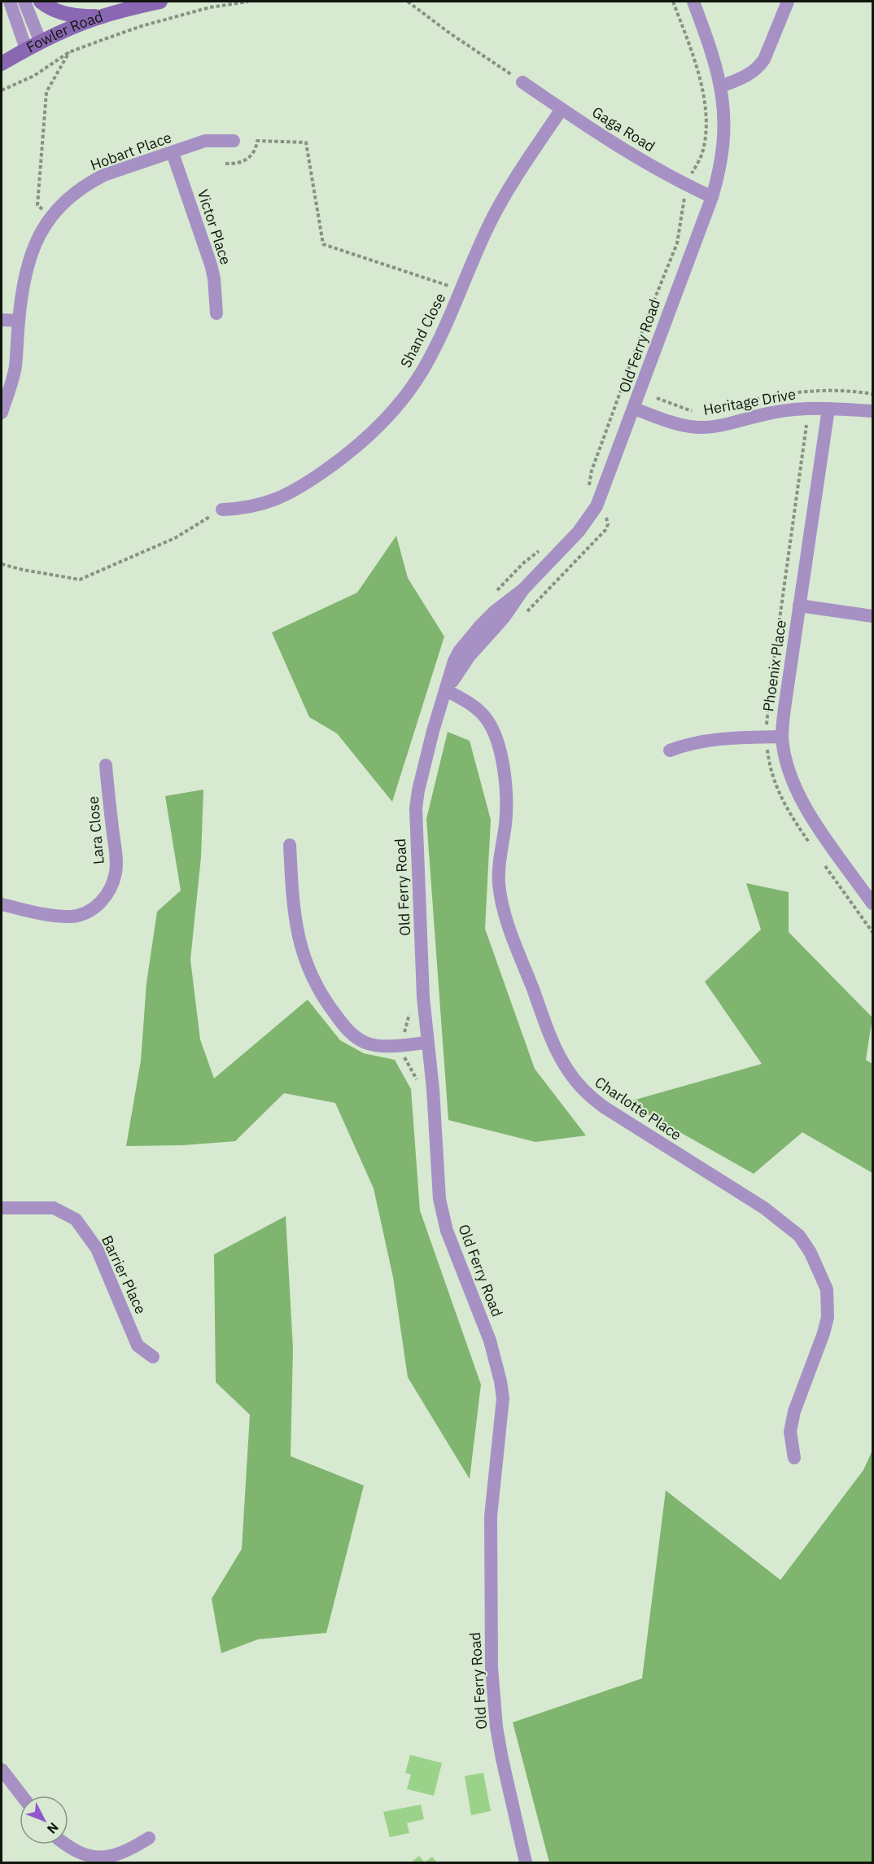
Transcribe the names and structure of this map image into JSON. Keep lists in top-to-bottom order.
{
  "streets": {
    "street": [
      "Fowler Road",
      "Gaga Road",
      "Hobart Place",
      "Victor Place",
      "Shand Close",
      "Old Ferry Road",
      "Heritage Drive",
      "Phoenix Place",
      "Lara Close",
      "Charlotte Place",
      "Barrier Place"
    ]
  },
  "crossings": [
    ["Gaga Road", "Shand Close"],
    ["Gaga Road", "Old Ferry Road"],
    ["Hobart Place", "Victor Place"],
    ["Old Ferry Road", "Heritage Drive"],
    ["Old Ferry Road", "Charlotte Place"],
    ["Heritage Drive", "Phoenix Place"]
  ],
  "north": "bottom right"
}
